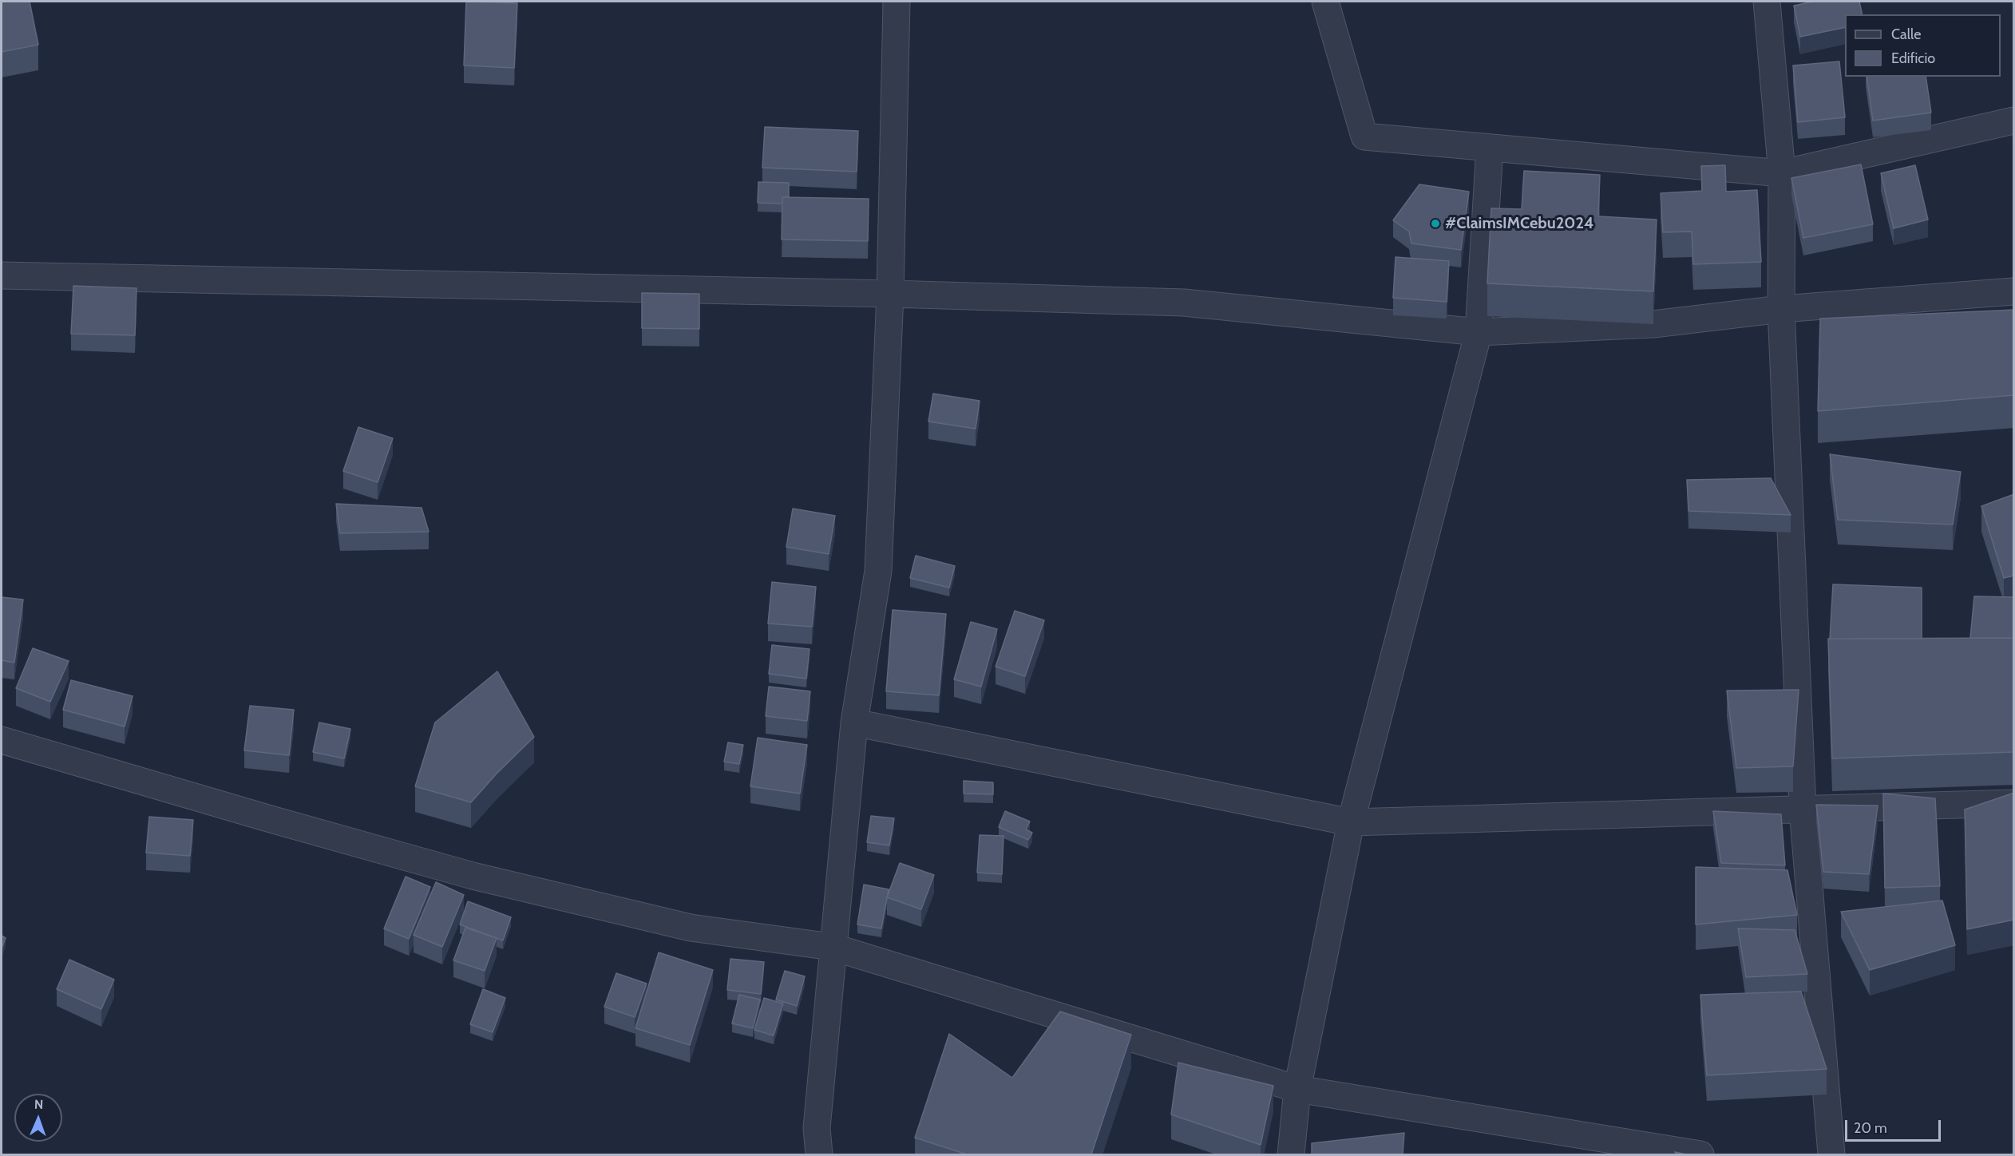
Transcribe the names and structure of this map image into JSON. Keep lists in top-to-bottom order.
{
  "places": ["#ClaimsIMCebu2024"],
  "legend": ["Calle", "Edificio"],
  "scale_bar": "20 m",
  "north": "top"
}
